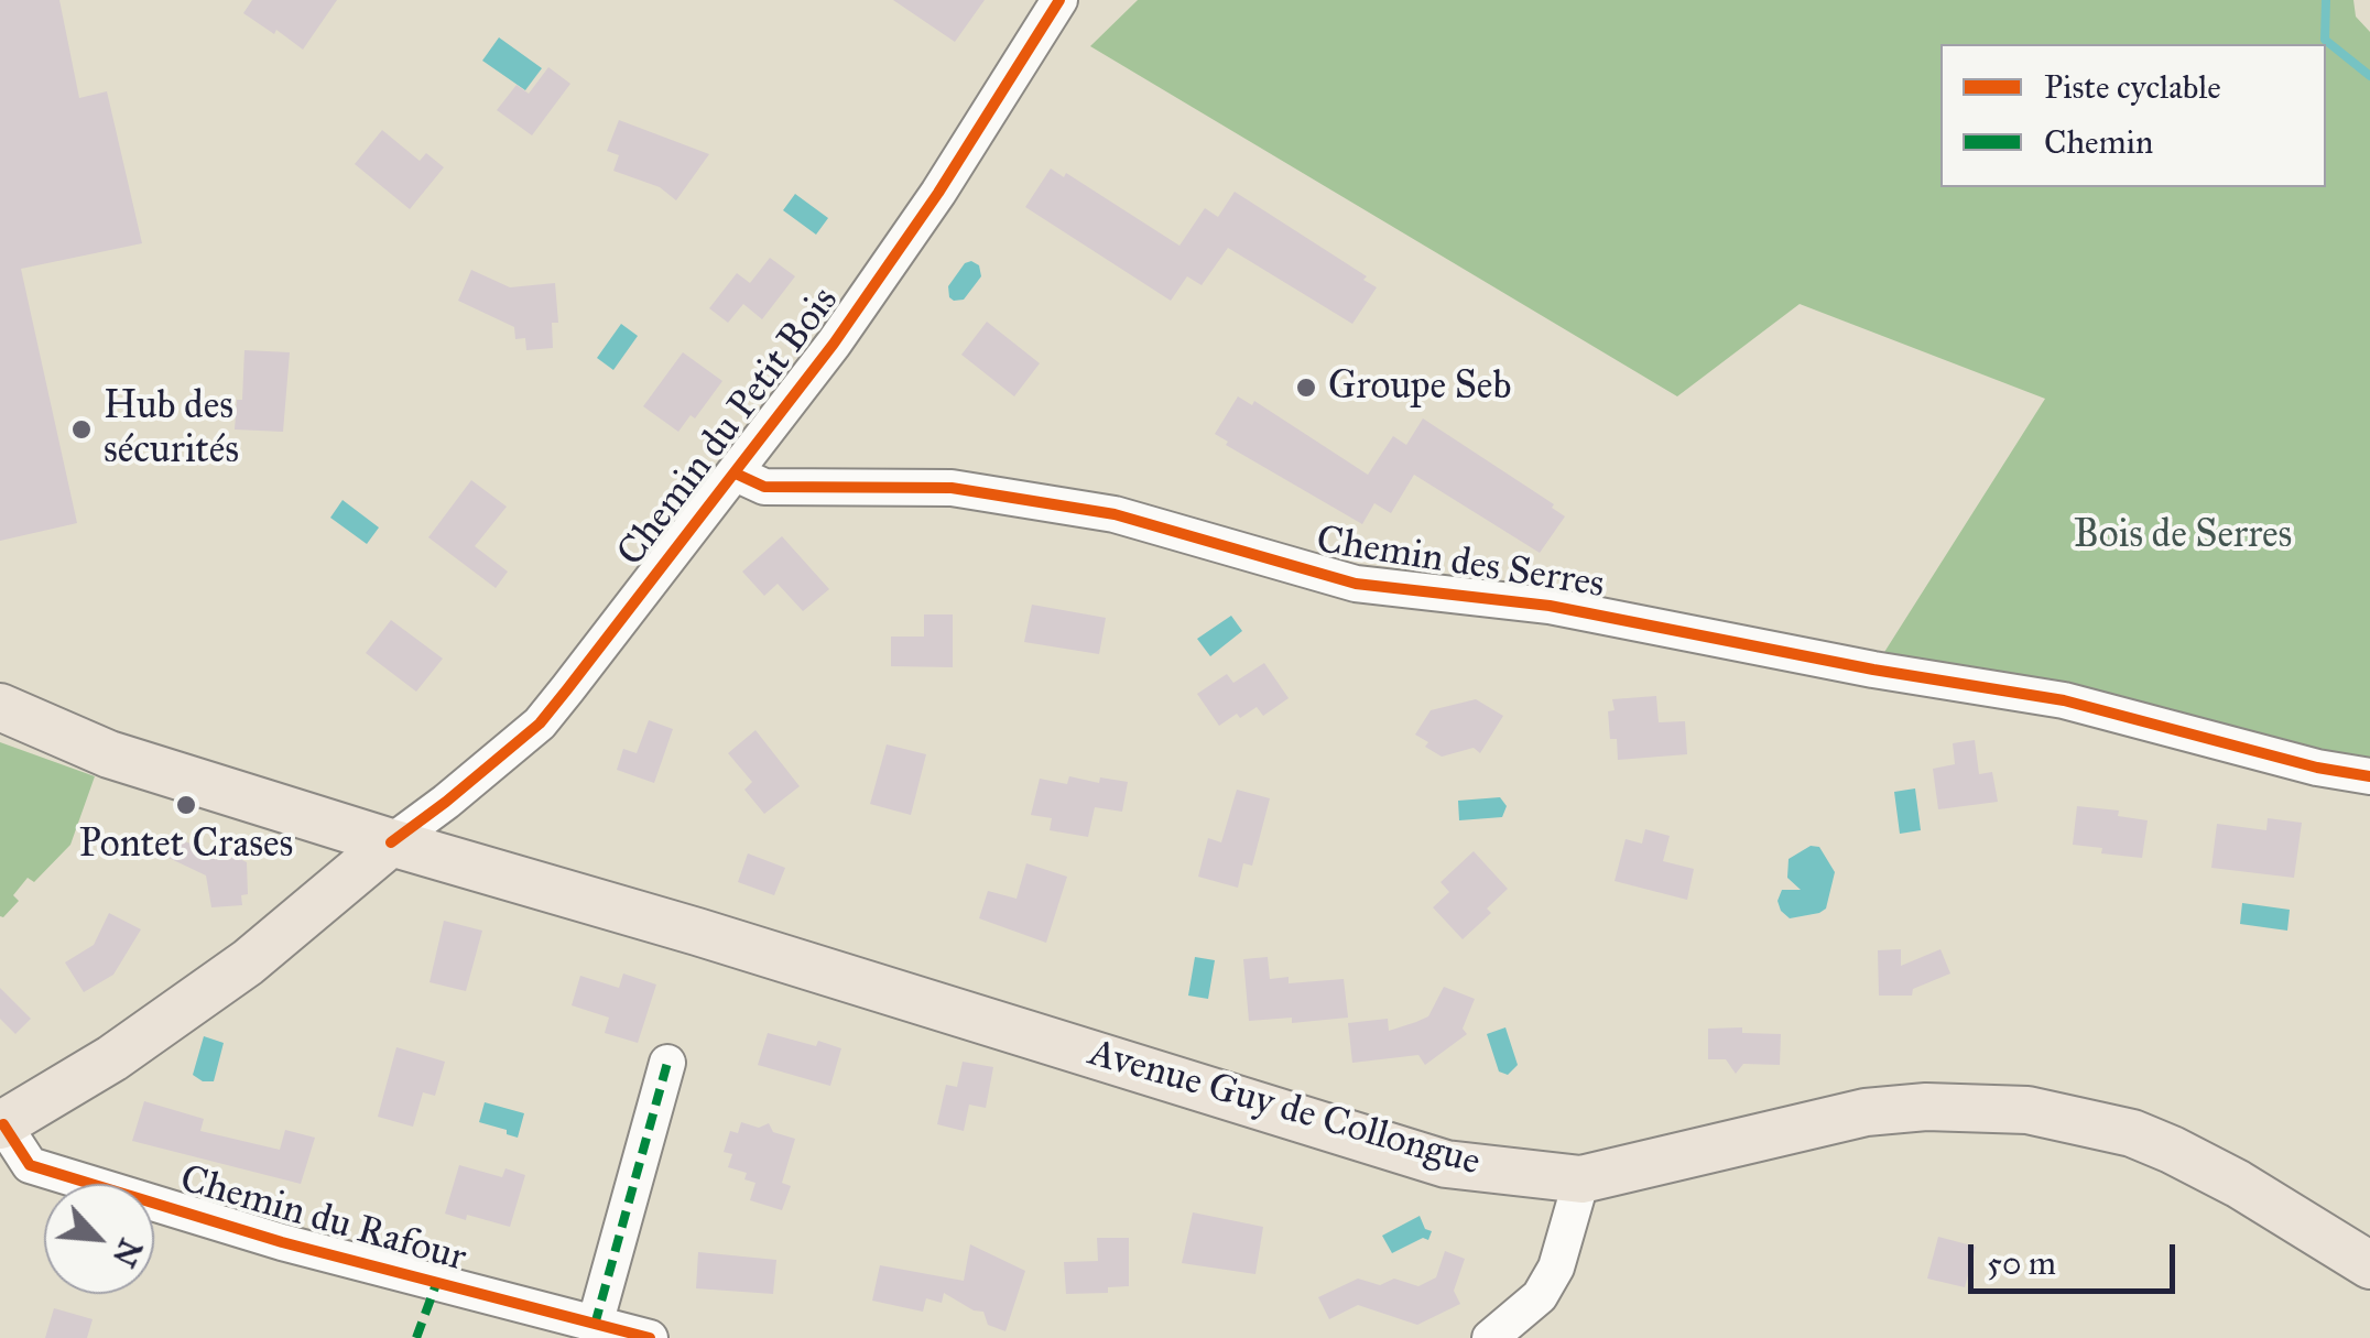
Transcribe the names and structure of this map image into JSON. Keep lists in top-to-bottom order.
{
  "streets": {
    "main road": ["Avenue Guy de Collongue"],
    "street": ["Chemin du Petit Bois", "Chemin des Serres", "Chemin du Rafour"]
  },
  "crossings": [
    ["Chemin du Petit Bois", "Chemin des Serres"],
    ["Chemin du Petit Bois", "Avenue Guy de Collongue"]
  ],
  "parks": ["Bois de Serres"],
  "places": ["Groupe Seb", "Hub des sécurités", "Pontet Crases"],
  "legend": ["Piste cyclable", "Chemin"],
  "scale_bar": "50 m",
  "north": "bottom right"
}
